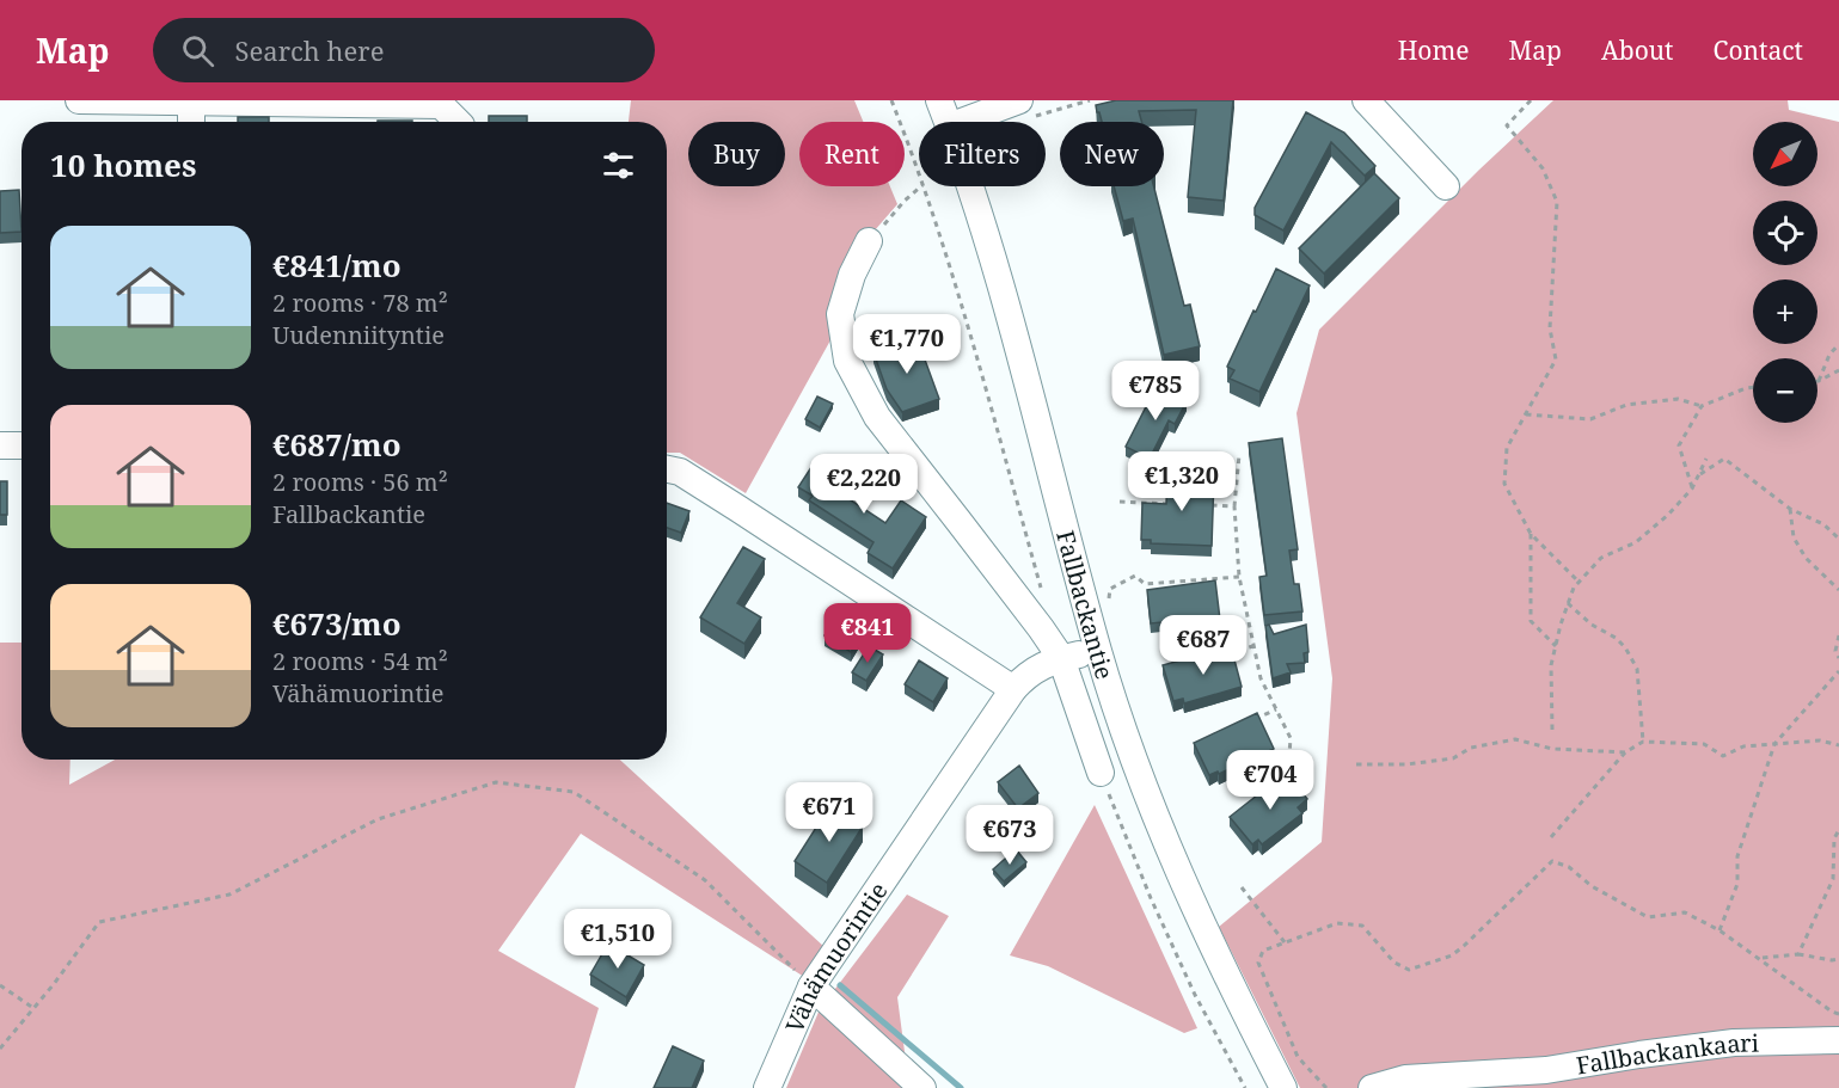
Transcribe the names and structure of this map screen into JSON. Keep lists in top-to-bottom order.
{
  "streets": {
    "street": ["Fallbackantie", "Vähämuorintie", "Fallbackankaari"]
  },
  "crossings": [
    ["Fallbackantie", "Vähämuorintie"]
  ],
  "north": "bottom left",
  "page": {
    "header": "Map",
    "search": "Search here",
    "nav": [
      "Home",
      "Map",
      "About",
      "Contact"
    ],
    "map_buttons": ["+", "−"],
    "chip": [
      "Buy",
      "Rent",
      "Filters",
      "New"
    ],
    "heading": "10 homes",
    "list": [
      {
        "name": "€841/mo",
        "note": "2 rooms · 78 m² · Uudenniityntie"
      },
      {
        "name": "€687/mo",
        "note": "2 rooms · 56 m² · Fallbackantie"
      },
      {
        "name": "€673/mo",
        "note": "2 rooms · 54 m² · Vähämuorintie"
      }
    ],
    "price": [
      "€1,770",
      "€785",
      "€1,320",
      "€2,220",
      "€841",
      "€687",
      "€704",
      "€671",
      "€673",
      "€1,510"
    ]
  }
}
